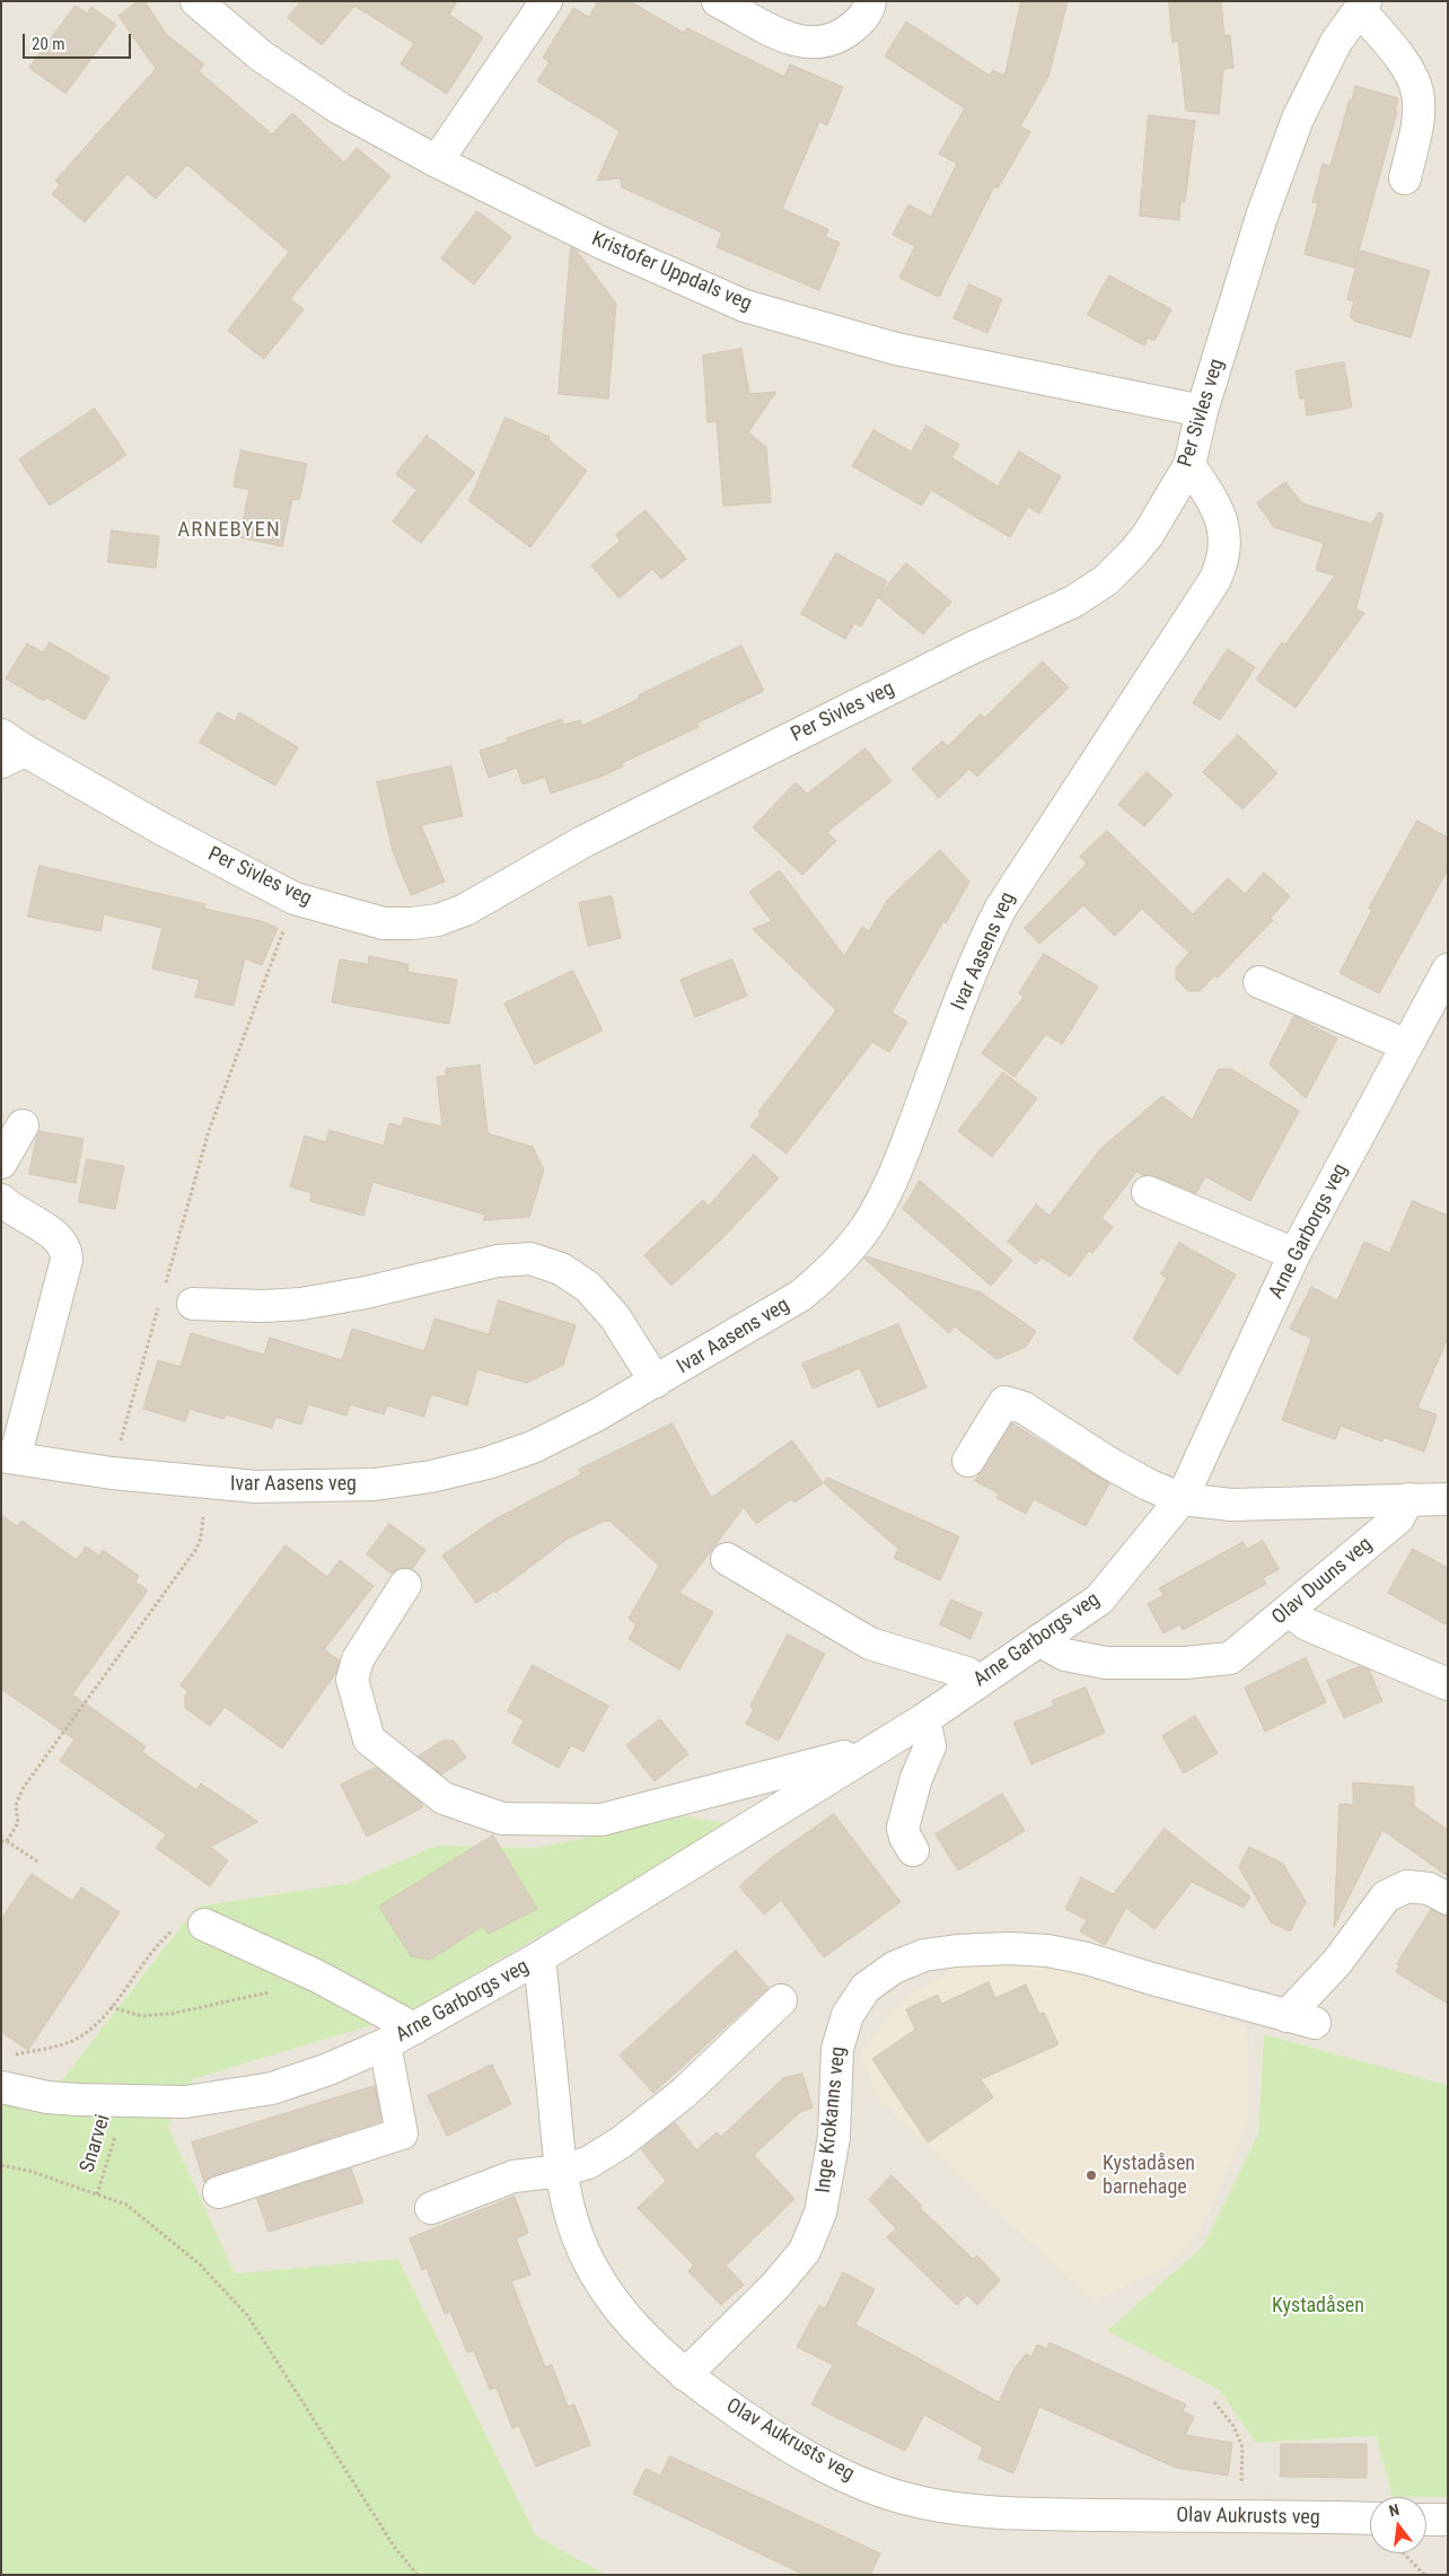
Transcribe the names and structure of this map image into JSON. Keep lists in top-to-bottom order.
{
  "streets": {
    "street": [
      "Kristofer Uppdals veg",
      "Per Sivles veg",
      "Ivar Aasens veg",
      "Arne Garborgs veg",
      "Olav Duuns veg",
      "Inge Krokanns veg",
      "Olav Aukrusts veg"
    ],
    "path": ["Snarvei"]
  },
  "crossings": [
    ["Kristofer Uppdals veg", "Per Sivles veg"],
    ["Per Sivles veg", "Ivar Aasens veg"],
    ["Arne Garborgs veg", "Olav Duuns veg"],
    ["Arne Garborgs veg", "Snarvei"],
    ["Arne Garborgs veg", "Olav Aukrusts veg"],
    ["Inge Krokanns veg", "Olav Aukrusts veg"]
  ],
  "districts": ["ARNEBYEN"],
  "parks": ["Kystadåsen"],
  "places": ["Kystadåsen barnehage"],
  "scale_bar": "20 m",
  "north": "top"
}
